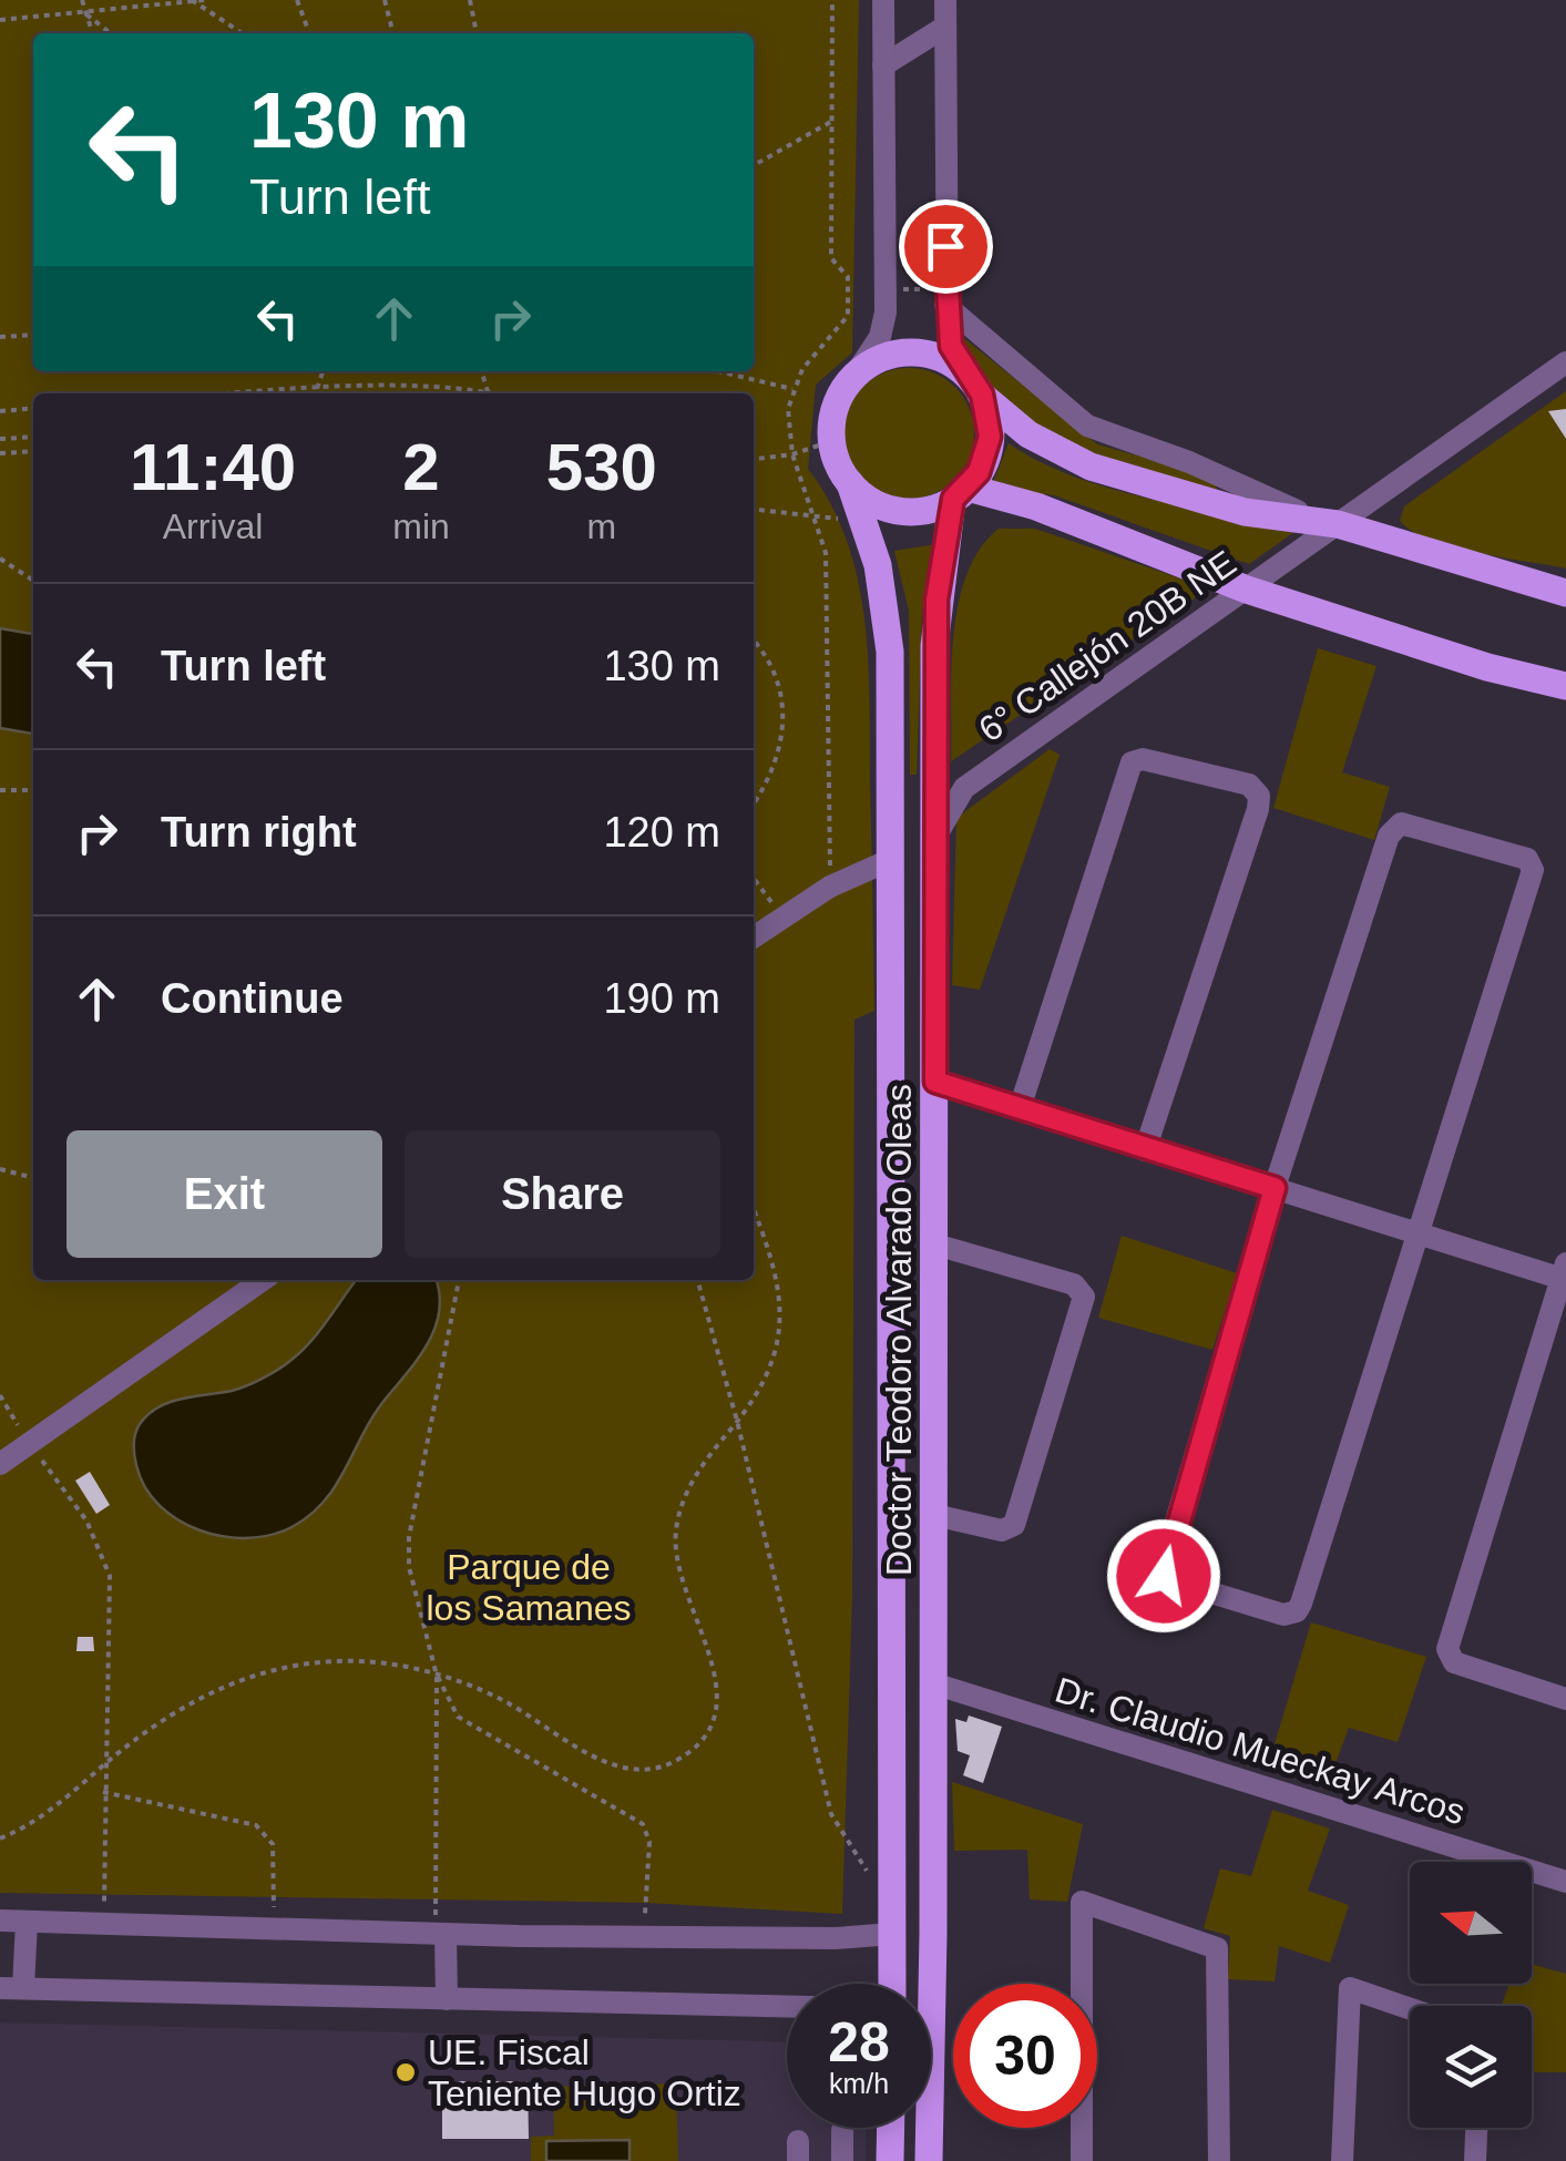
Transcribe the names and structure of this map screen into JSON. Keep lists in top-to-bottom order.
{
  "streets": {
    "main road": ["Doctor Teodoro Alvarado Oleas"],
    "street": ["6° Callejón 20B NE", "Dr. Claudio Mueckay Arcos"]
  },
  "crossings": [
    ["6° Callejón 20B NE", "Doctor Teodoro Alvarado Oleas"],
    ["Doctor Teodoro Alvarado Oleas", "Dr. Claudio Mueckay Arcos"]
  ],
  "parks": ["Parque de los Samanes"],
  "places": ["UE. Fiscal Teniente Hugo Ortiz"],
  "north": "left",
  "page": {
    "turn": ["130 m", "Turn left"],
    "eta": [
      "11:40",
      "Arrival",
      "2",
      "min",
      "530",
      "m"
    ],
    "list": [
      {
        "name": "Turn left",
        "value": "130 m"
      },
      {
        "name": "Turn right",
        "value": "120 m"
      },
      {
        "name": "Continue",
        "value": "190 m"
      }
    ],
    "buttons": ["Exit", "Share"],
    "speed": "28 km/h",
    "limit": "30"
  }
}
